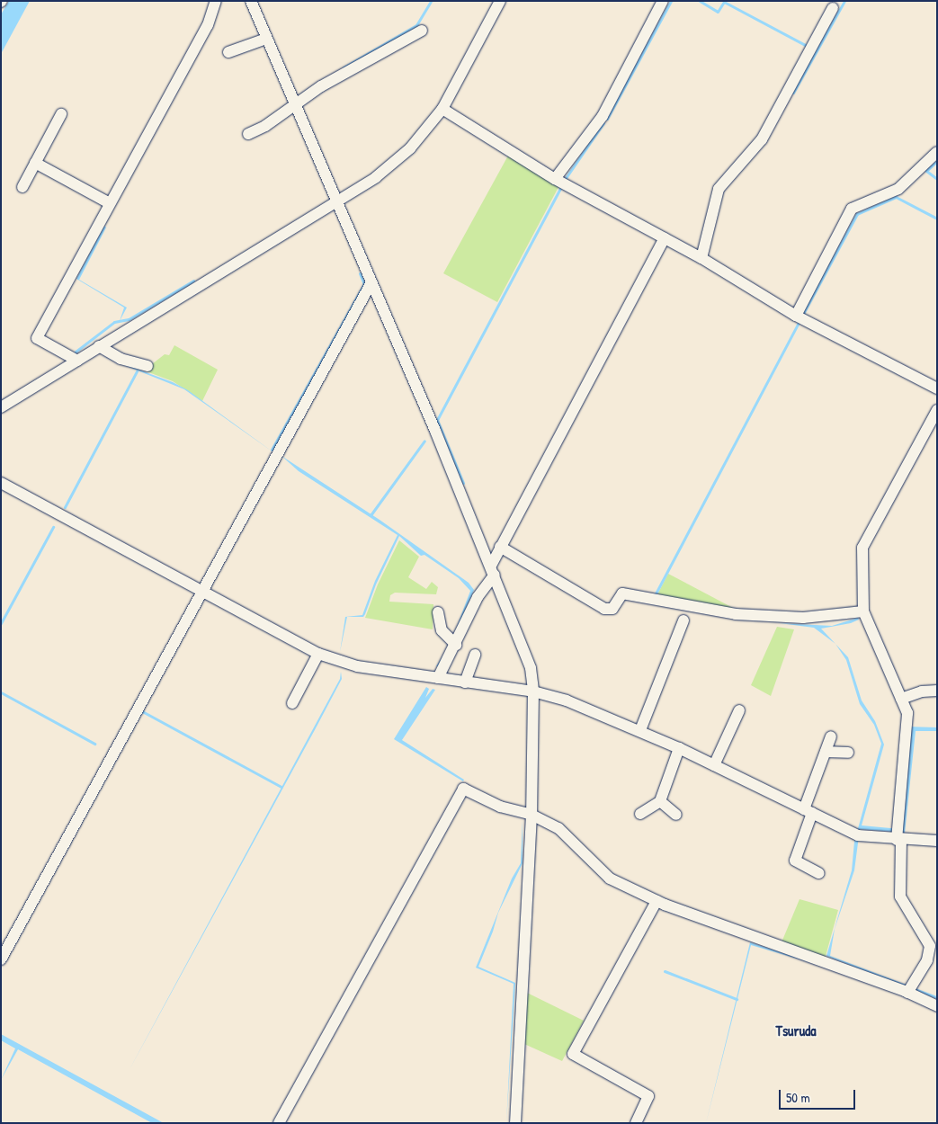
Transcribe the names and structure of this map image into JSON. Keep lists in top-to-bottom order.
{
  "districts": ["Tsuruda"],
  "scale_bar": "50 m"
}
